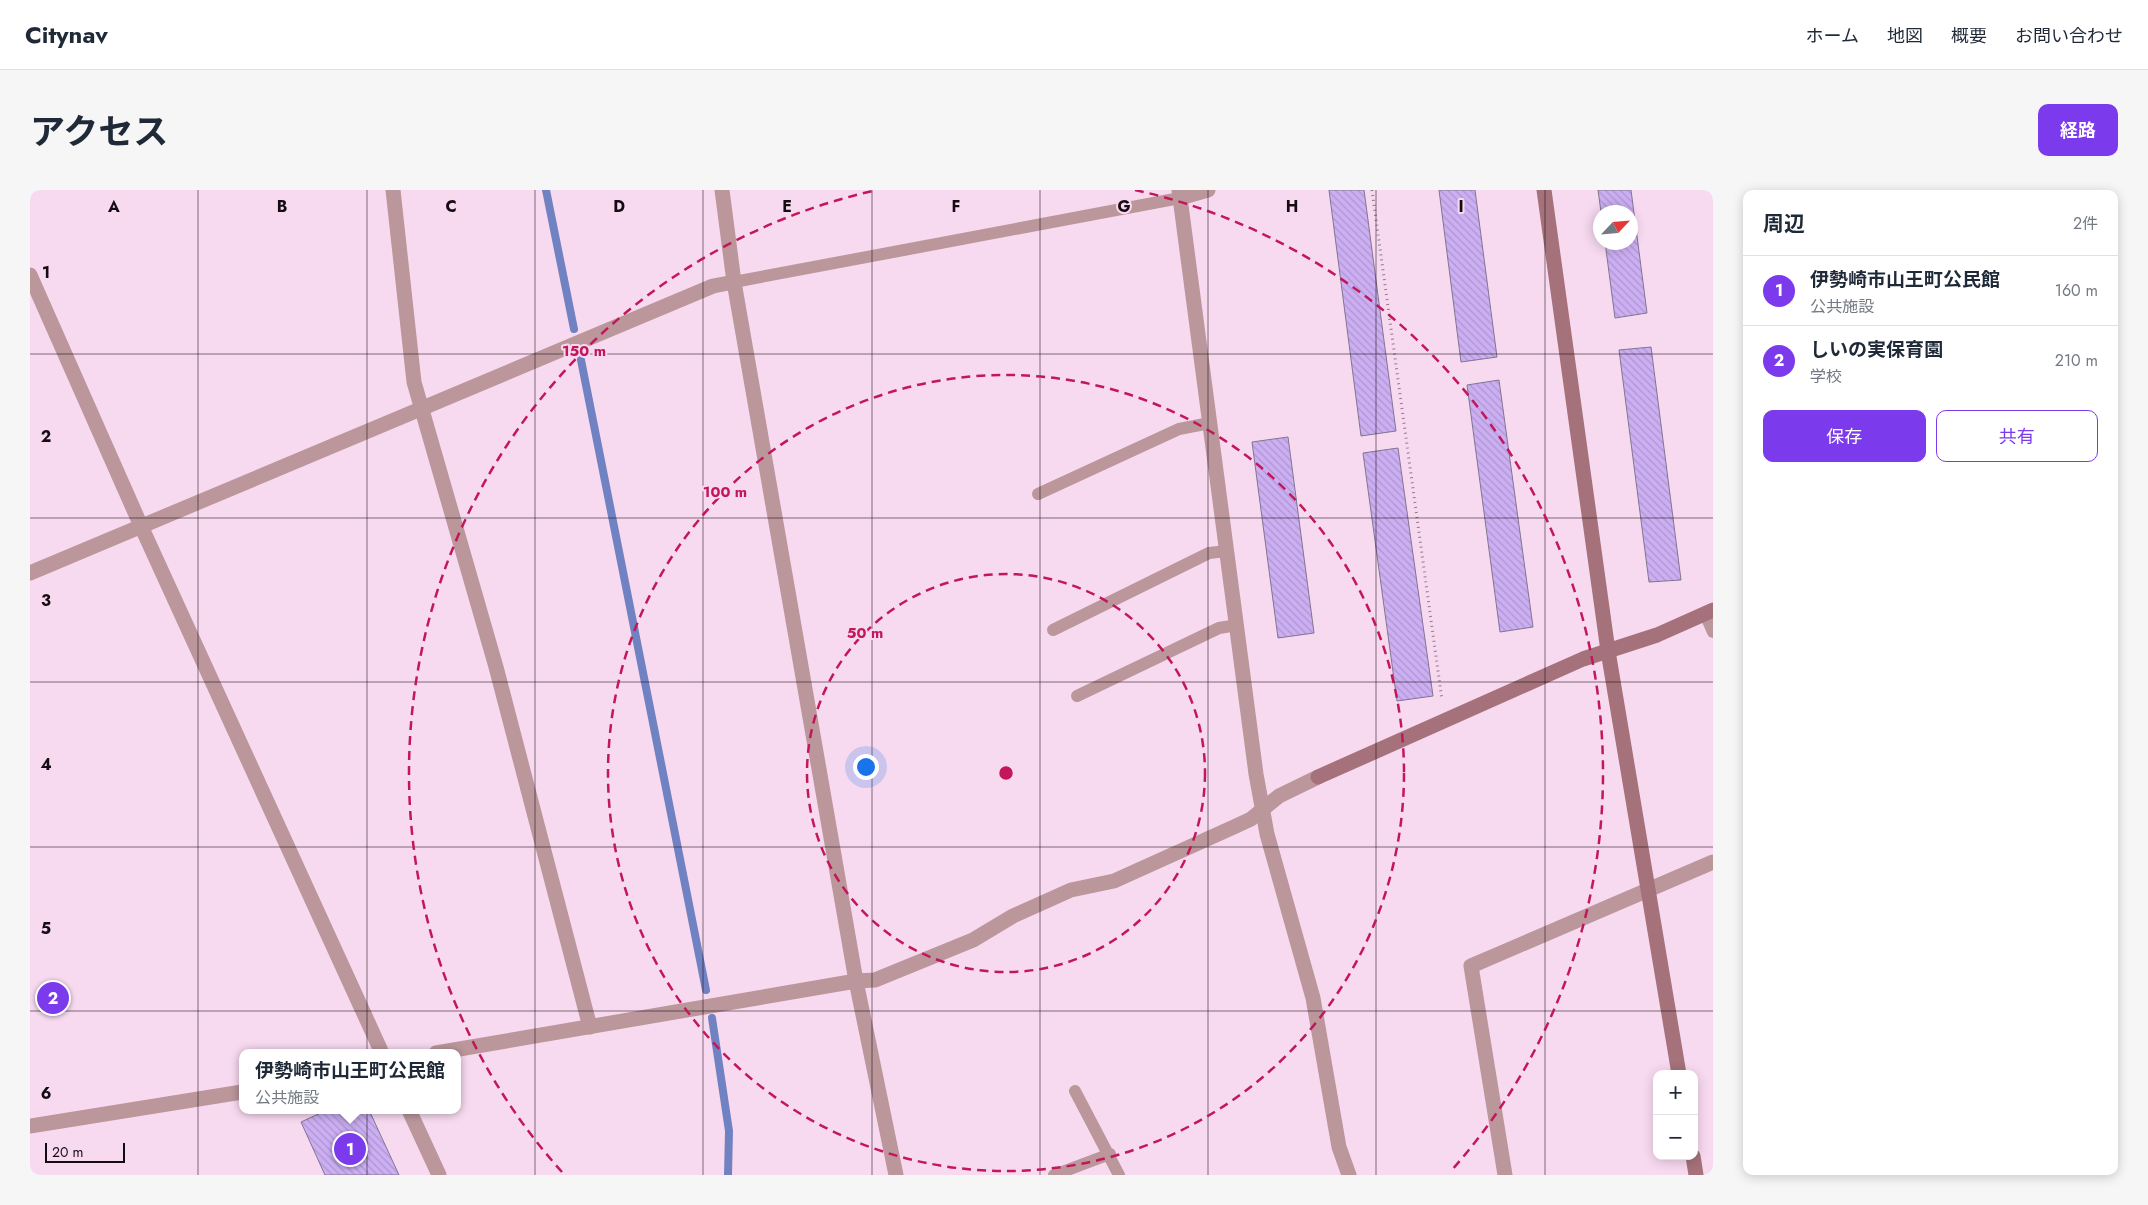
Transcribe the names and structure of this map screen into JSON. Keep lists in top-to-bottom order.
{
  "scale_bar": "20 m",
  "north": "top right",
  "page": {
    "header": "Citynav",
    "nav": [
      "ホーム",
      "地図",
      "概要",
      "お問い合わせ"
    ],
    "title": "アクセス",
    "buttons": [
      "経路",
      ["保存", "共有"]
    ],
    "heading": ["周辺", "2件"],
    "list": [
      {
        "mark": "1",
        "name": "伊勢崎市山王町公民館",
        "note": "公共施設",
        "value": "160 m"
      },
      {
        "mark": "2",
        "name": "しいの実保育園",
        "note": "学校",
        "value": "210 m"
      }
    ],
    "pins": ["2", "1"],
    "popup": ["伊勢崎市山王町公民館", "公共施設"],
    "map_buttons": ["+", "−"],
    "scale": "20 m"
  },
  "grid": {
    "columns": [
      "A",
      "B",
      "C",
      "D",
      "E",
      "F",
      "G",
      "H",
      "I"
    ],
    "rows": [
      "1",
      "2",
      "3",
      "4",
      "5",
      "6"
    ]
  },
  "rings": ["150 m", "100 m", "50 m"]
}
